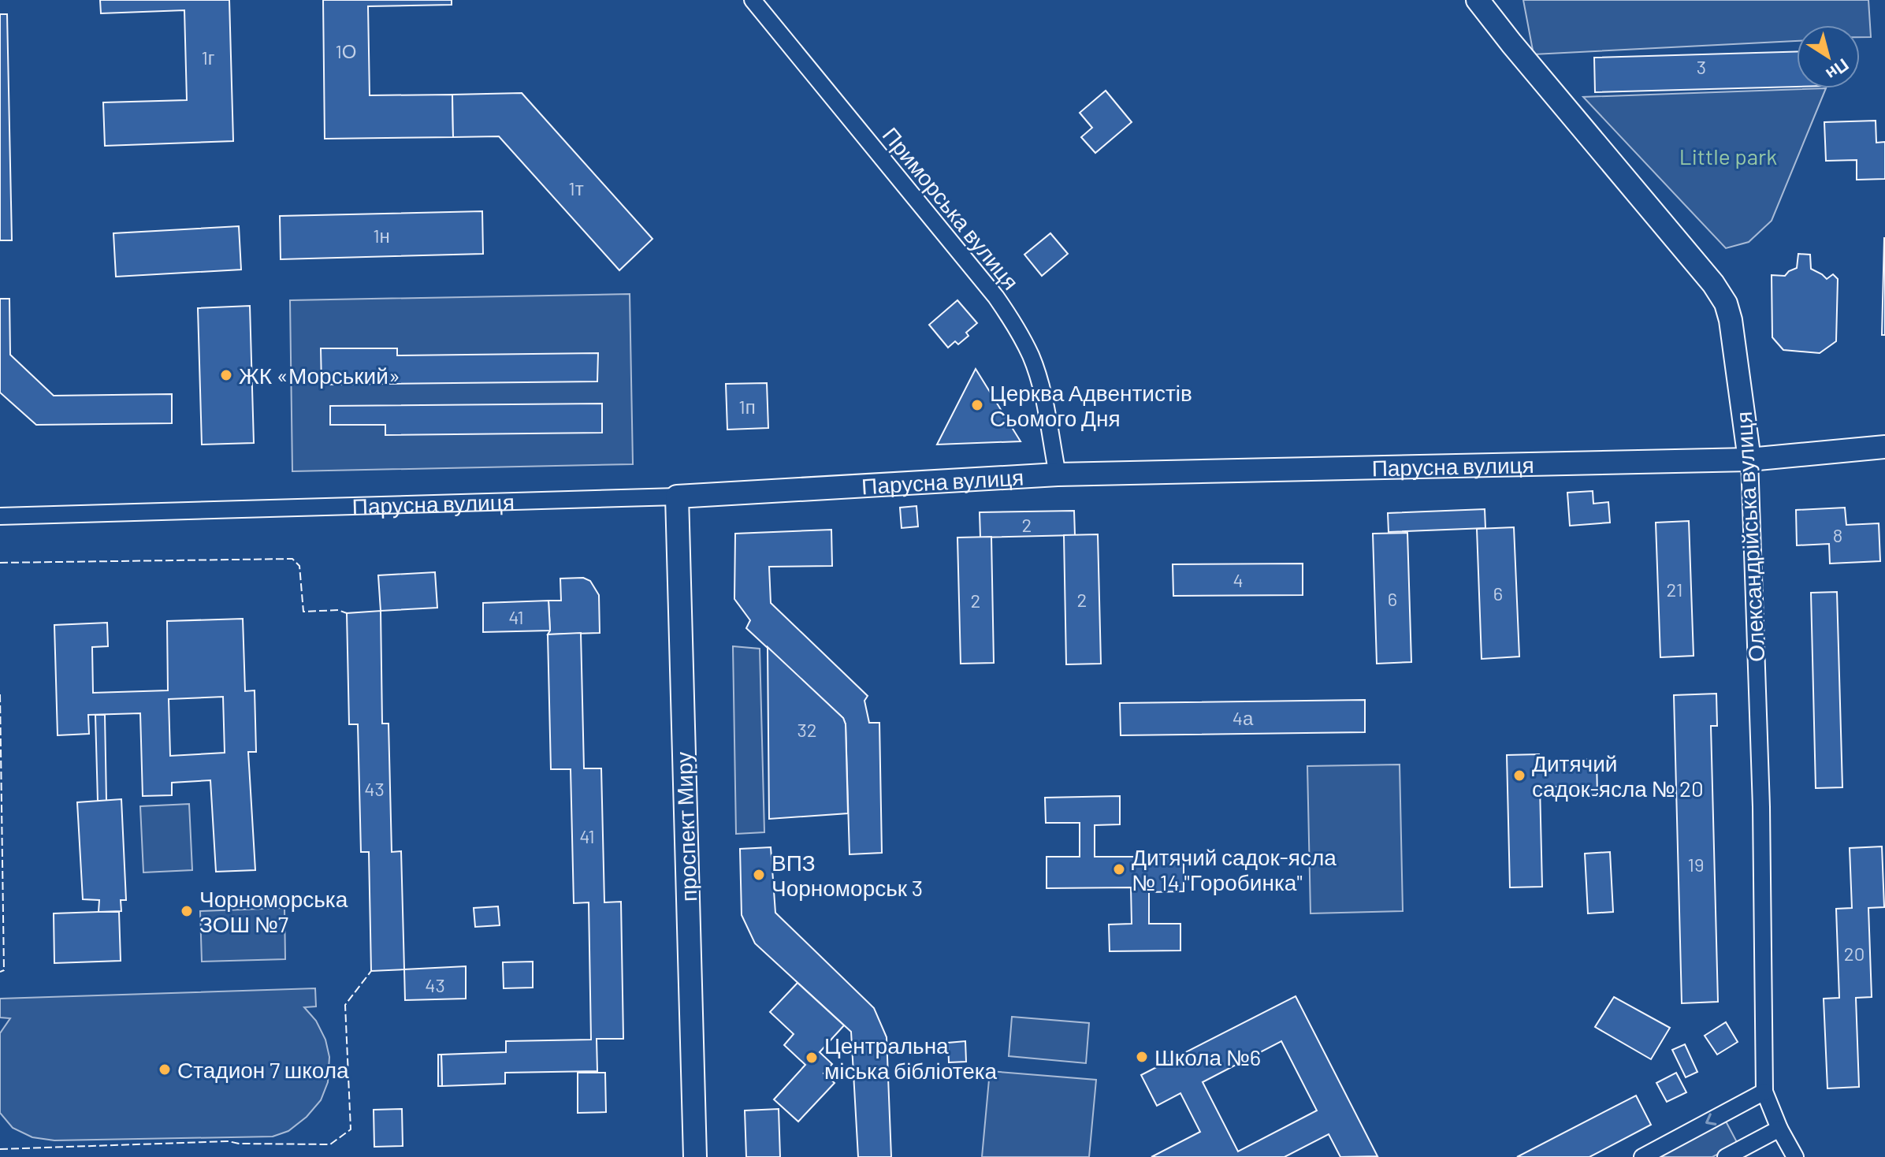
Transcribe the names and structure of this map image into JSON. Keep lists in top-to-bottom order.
{
  "streets": {
    "street": [
      "Приморська вулиця",
      "Парусна вулиця",
      "Олександрійська вулиця",
      "проспект Миру"
    ]
  },
  "crossings": [
    ["Приморська вулиця", "Парусна вулиця"],
    ["Парусна вулиця", "Олександрійська вулиця"],
    ["Парусна вулиця", "проспект Миру"]
  ],
  "parks": ["Little park"],
  "places": [
    "ЖК «Морський»",
    "Церква Адвентистів Сьомого Дня",
    "Дитячий садок-ясла № 20",
    "Дитячий садок-ясла № 14 \"Горобинка\"",
    "ВПЗ Чорноморськ 3",
    "Чорноморська ЗОШ №7",
    "Школа №6",
    "Центральна міська бібліотека",
    "Стадион 7 школа"
  ],
  "house_numbers": [
    "1О",
    "1г",
    "3",
    "1т",
    "1н",
    "1п",
    "2",
    "8",
    "4",
    "21",
    "6",
    "6",
    "2",
    "2",
    "41",
    "4а",
    "32",
    "43",
    "41",
    "19",
    "20",
    "43"
  ],
  "north": "bottom right"
}
